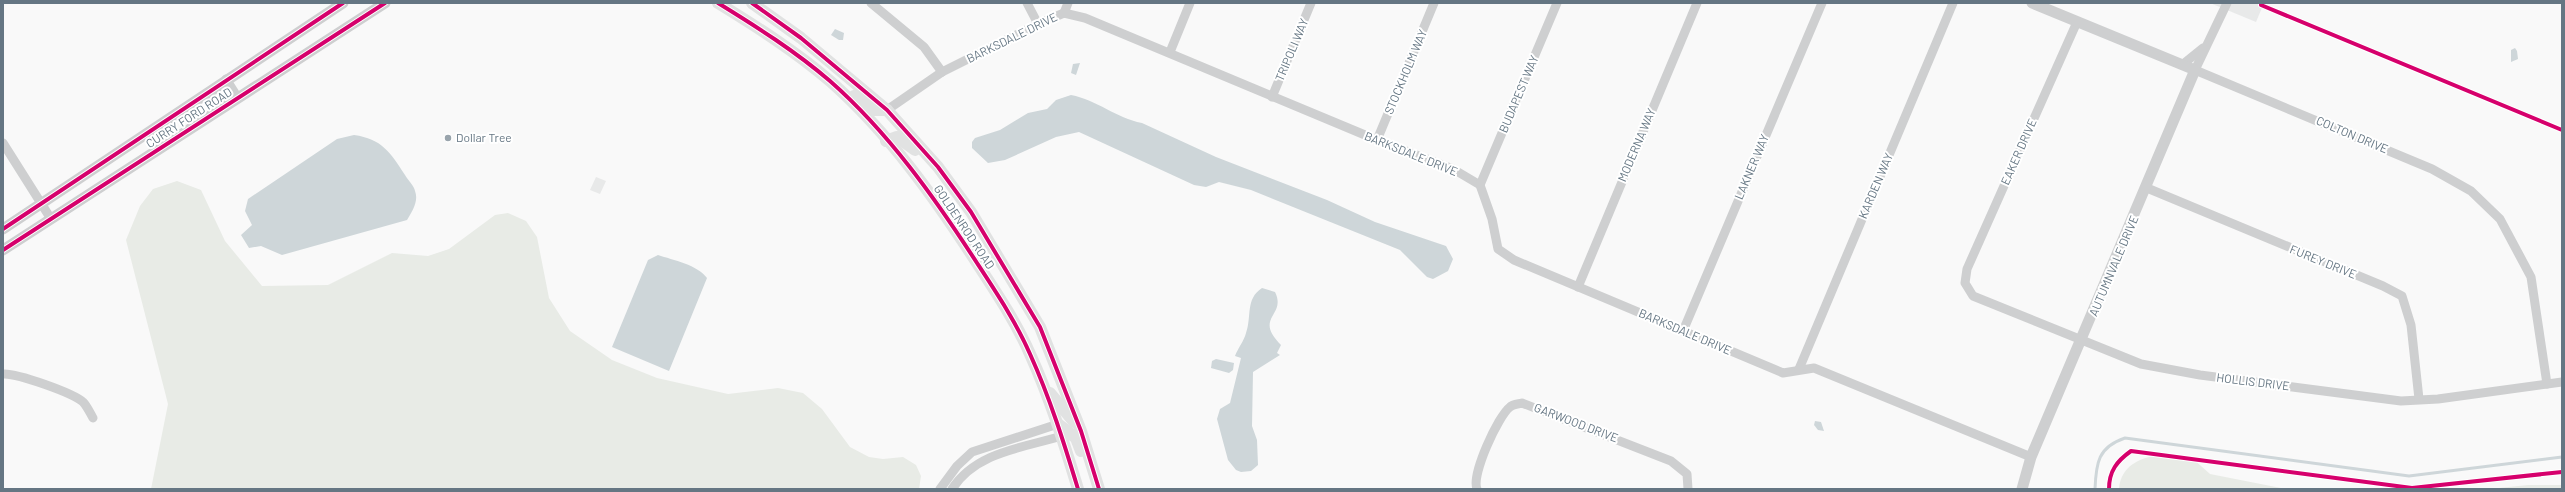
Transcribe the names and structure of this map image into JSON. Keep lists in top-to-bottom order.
{
  "streets": {
    "main road": ["GOLDENROD ROAD"],
    "street": [
      "BARKSDALE DRIVE",
      "TRIPOLI WAY",
      "STOCKHOLM WAY",
      "BUDAPEST WAY",
      "CURRY FORD ROAD",
      "COLTON DRIVE",
      "MODERNA WAY",
      "EAKER DRIVE",
      "LAKNER WAY",
      "KARDEN WAY",
      "FUREY DRIVE",
      "AUTUMNVALE DRIVE",
      "HOLLIS DRIVE",
      "GARWOOD DRIVE"
    ]
  },
  "crossings": [
    ["BARKSDALE DRIVE", "TRIPOLI WAY"],
    ["BARKSDALE DRIVE", "STOCKHOLM WAY"],
    ["BARKSDALE DRIVE", "BUDAPEST WAY"],
    ["BARKSDALE DRIVE", "MODERNA WAY"],
    ["BARKSDALE DRIVE", "LAKNER WAY"],
    ["BARKSDALE DRIVE", "KARDEN WAY"],
    ["BARKSDALE DRIVE", "GOLDENROD ROAD"],
    ["BARKSDALE DRIVE", "AUTUMNVALE DRIVE"],
    ["COLTON DRIVE", "EAKER DRIVE"],
    ["COLTON DRIVE", "AUTUMNVALE DRIVE"],
    ["COLTON DRIVE", "HOLLIS DRIVE"],
    ["EAKER DRIVE", "HOLLIS DRIVE"],
    ["FUREY DRIVE", "AUTUMNVALE DRIVE"],
    ["FUREY DRIVE", "HOLLIS DRIVE"],
    ["AUTUMNVALE DRIVE", "HOLLIS DRIVE"]
  ],
  "places": ["Dollar Tree"]
}
